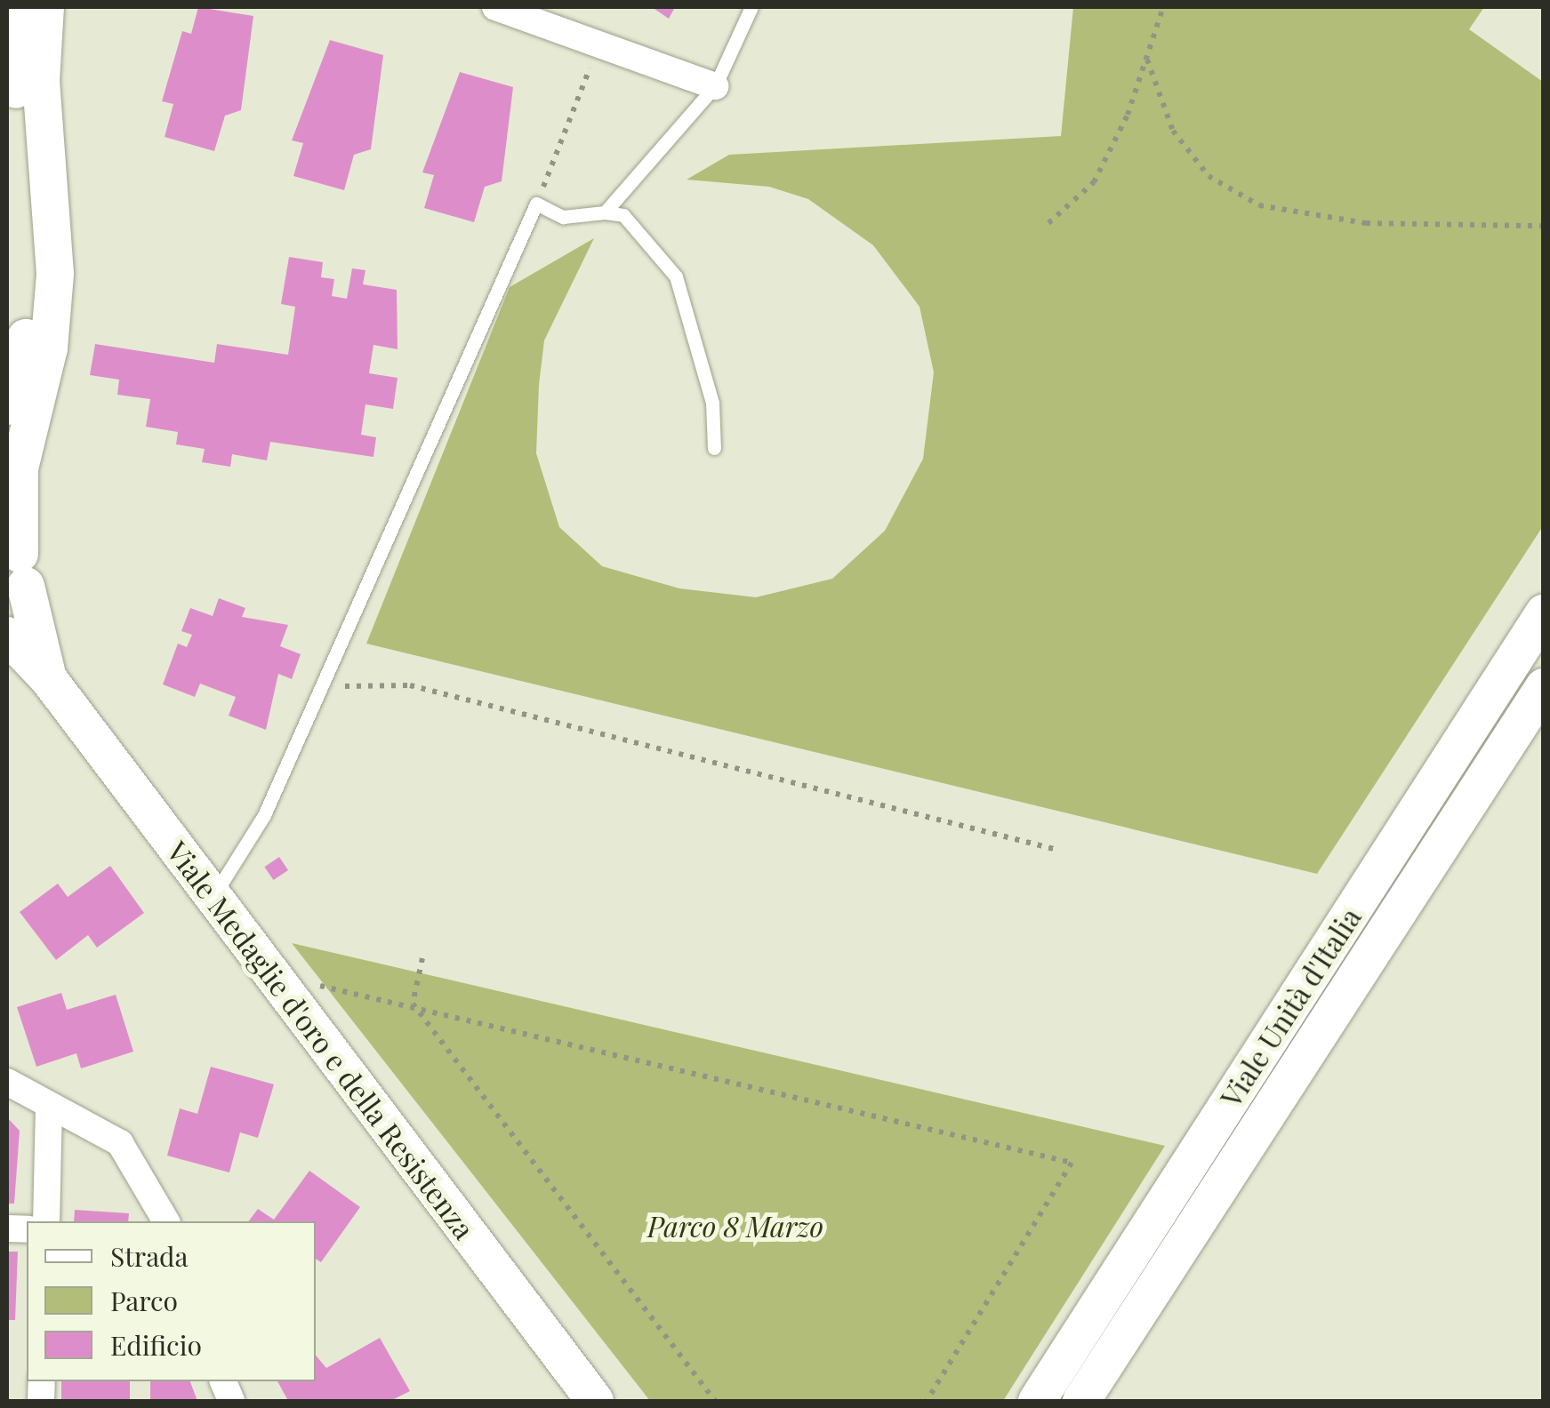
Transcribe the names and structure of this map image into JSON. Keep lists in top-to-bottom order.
{
  "streets": {
    "street": ["Viale Unità d'Italia", "Viale Medaglie d'oro e della Resistenza"]
  },
  "parks": ["Parco 8 Marzo"],
  "legend": ["Strada", "Parco", "Edificio"]
}
